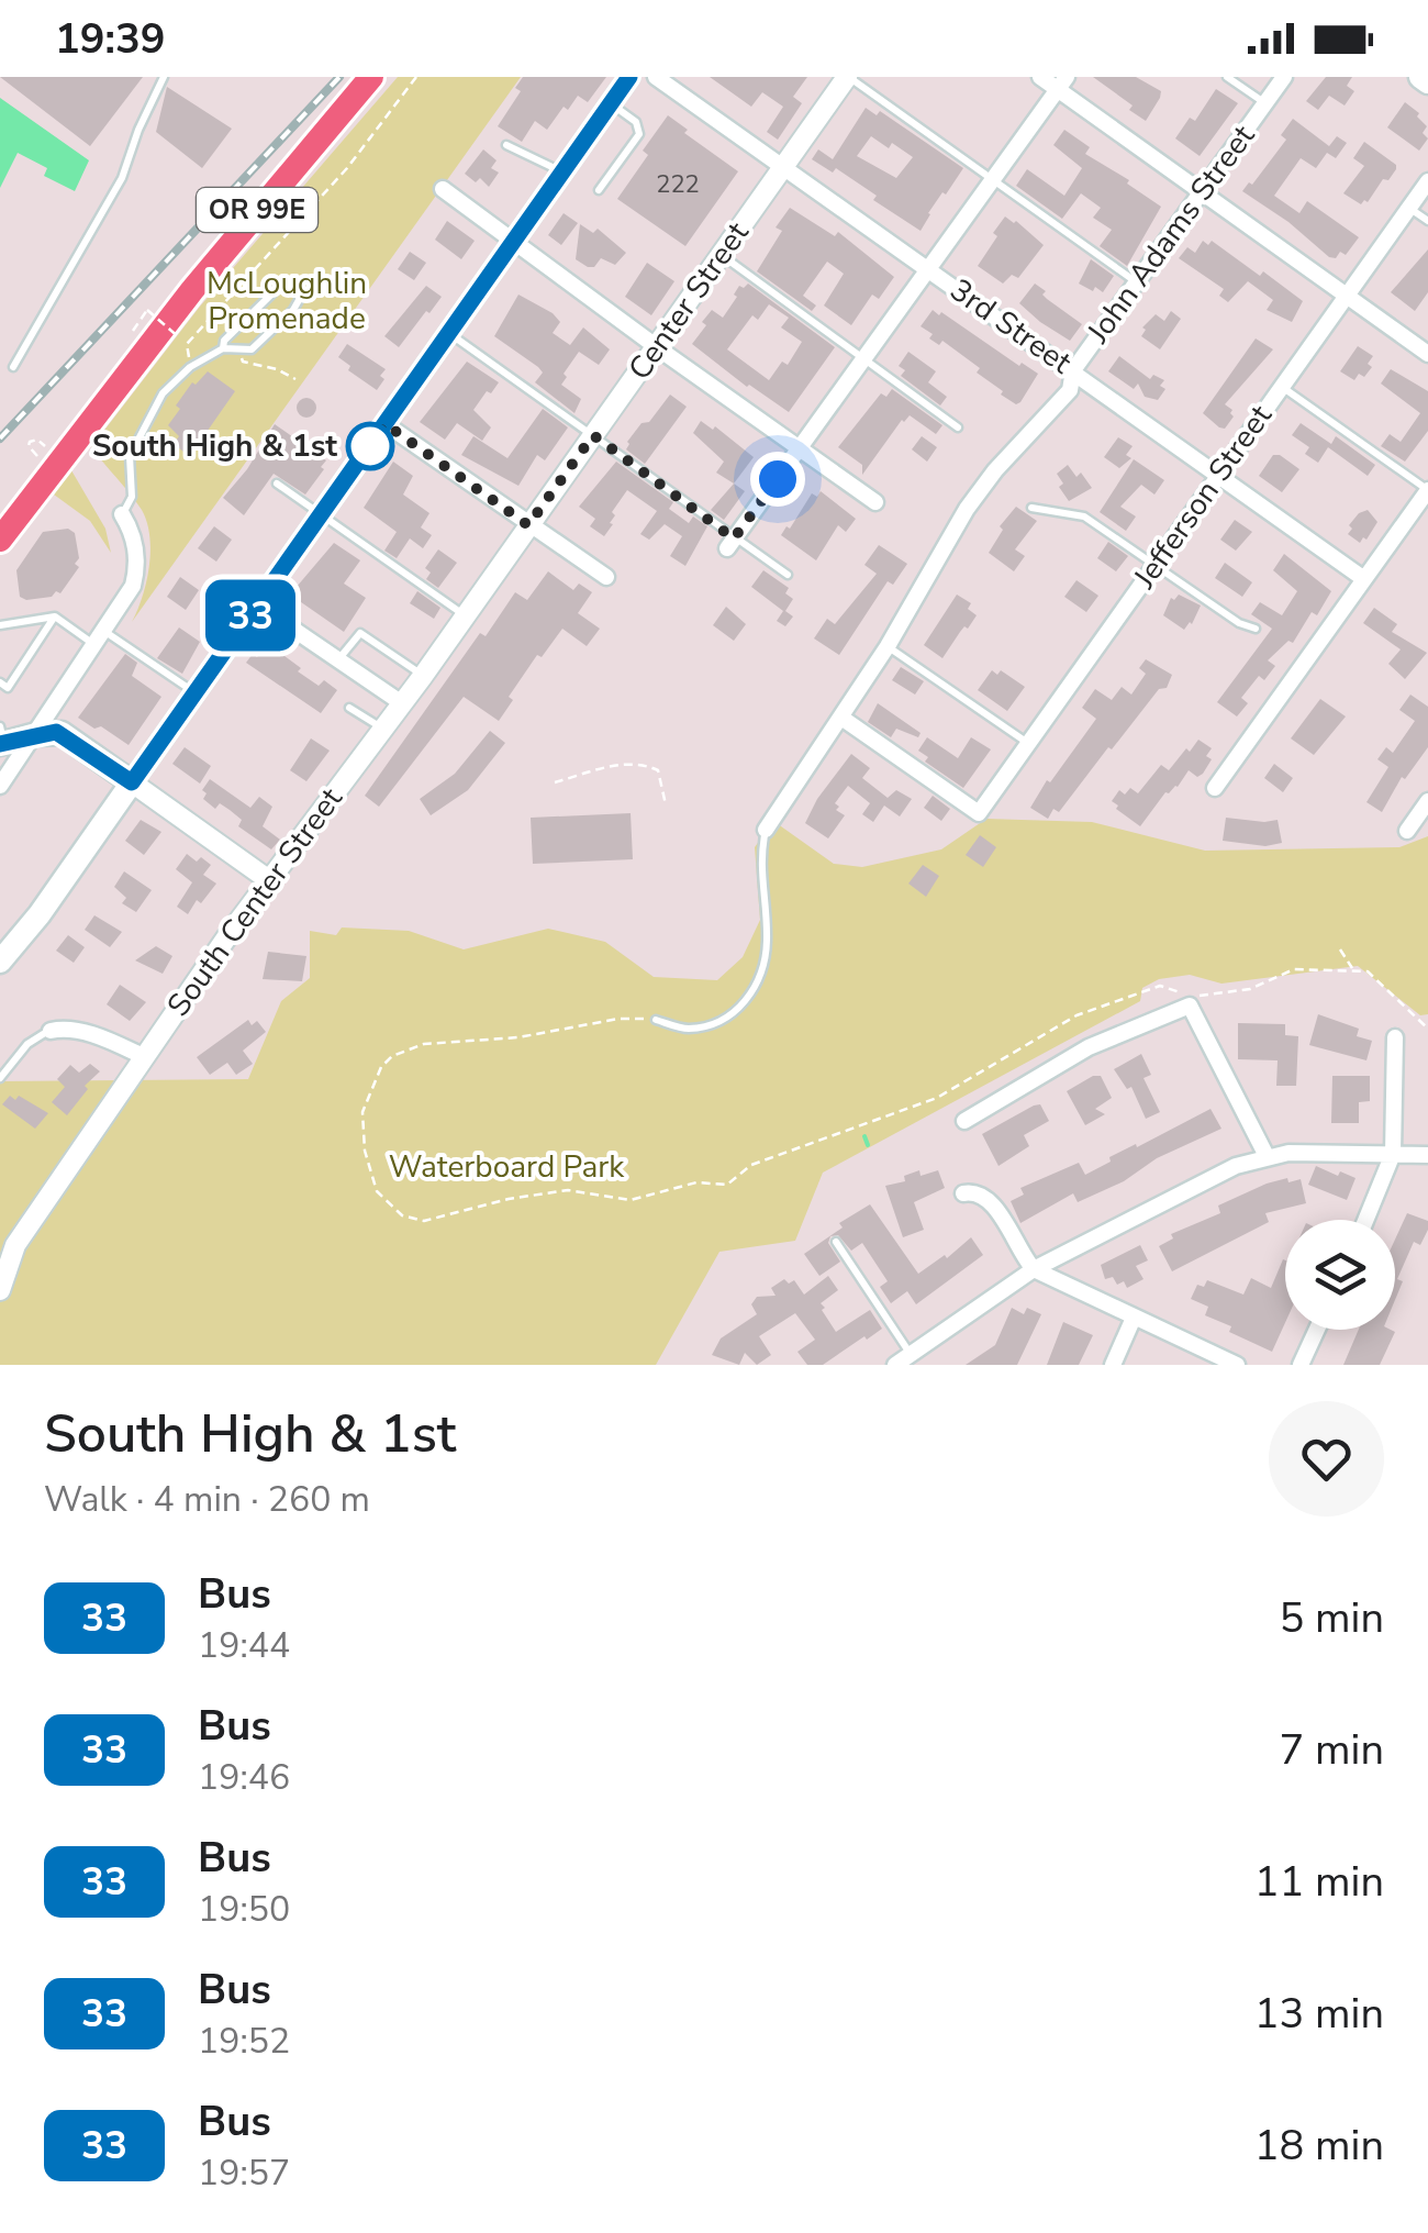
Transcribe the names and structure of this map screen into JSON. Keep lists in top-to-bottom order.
{
  "streets": {
    "highway": ["OR 99E"],
    "street": [
      "John Adams Street",
      "Center Street",
      "3rd Street",
      "Jefferson Street",
      "South Center Street"
    ]
  },
  "crossings": [
    ["John Adams Street", "3rd Street"],
    ["John Adams Street", "Jefferson Street"],
    ["Center Street", "3rd Street"],
    ["Center Street", "South Center Street"],
    ["3rd Street", "Jefferson Street"]
  ],
  "parks": ["McLoughlin Promenade", "Waterboard Park"],
  "places": ["South High & 1st"],
  "lines": ["bus line 33"],
  "house_numbers": ["222"],
  "page": {
    "status": "19:39",
    "on_map": "33",
    "heading": ["South High & 1st", "Walk · 4 min · 260 m"],
    "list": [
      {
        "mark": "33",
        "name": "Bus",
        "note": "19:44",
        "value": "5 min"
      },
      {
        "mark": "33",
        "name": "Bus",
        "note": "19:46",
        "value": "7 min"
      },
      {
        "mark": "33",
        "name": "Bus",
        "note": "19:50",
        "value": "11 min"
      },
      {
        "mark": "33",
        "name": "Bus",
        "note": "19:52",
        "value": "13 min"
      },
      {
        "mark": "33",
        "name": "Bus",
        "note": "19:57",
        "value": "18 min"
      }
    ]
  }
}
